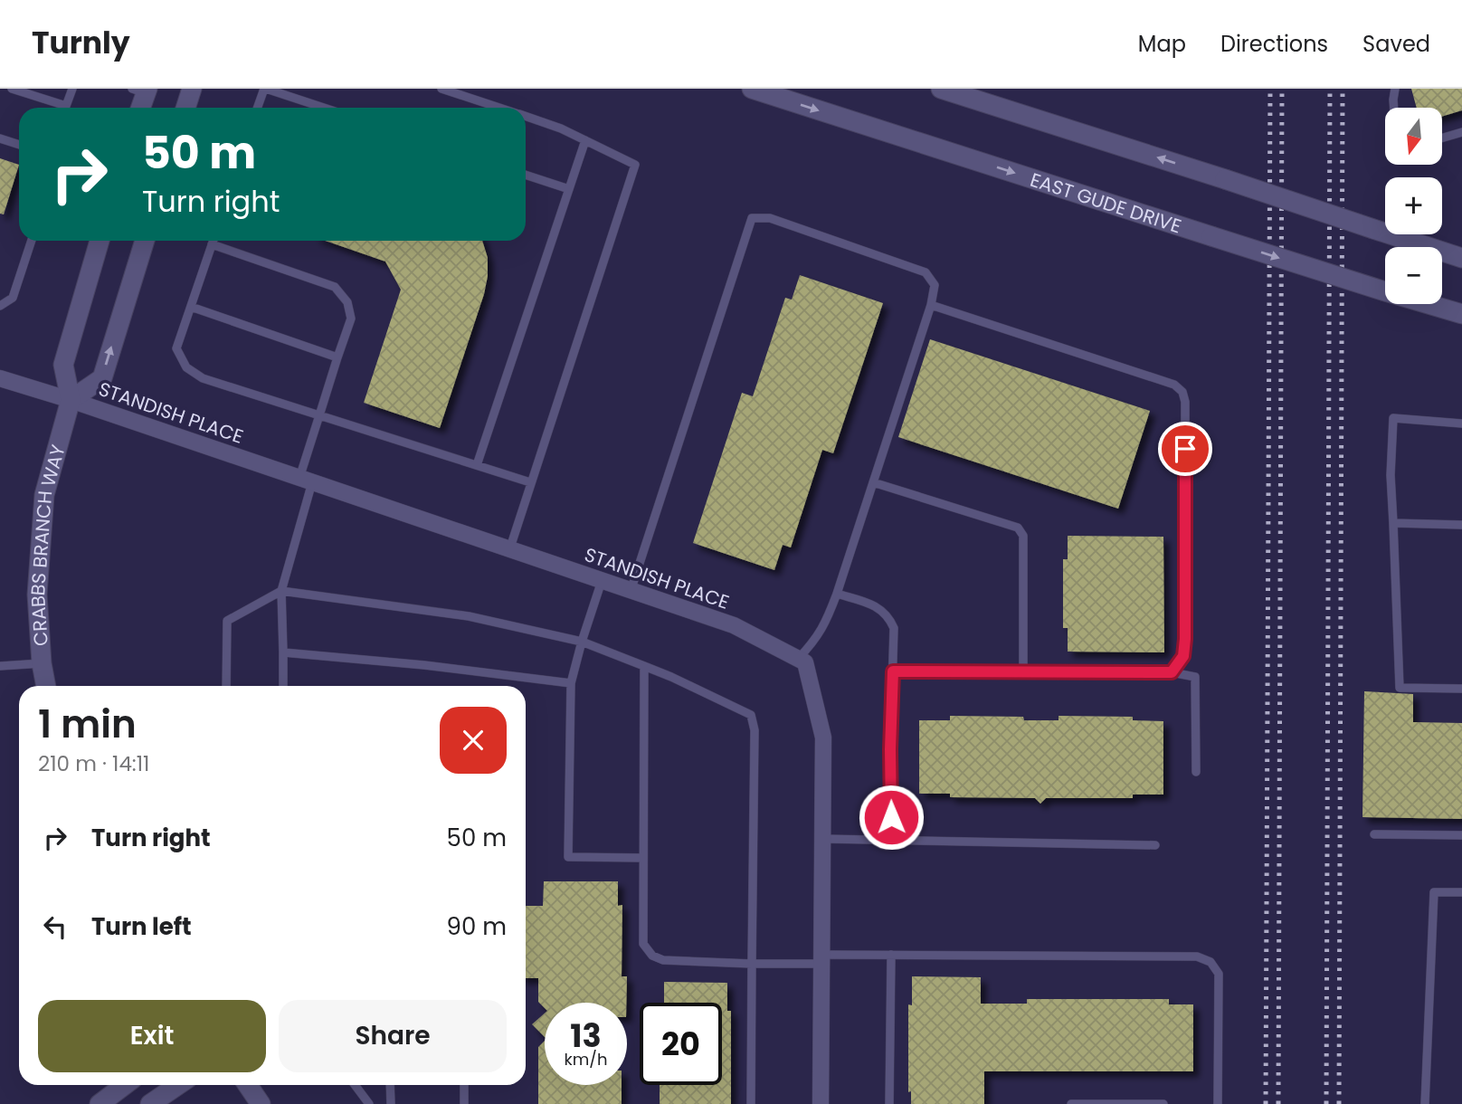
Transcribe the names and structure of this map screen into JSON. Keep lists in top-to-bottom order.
{
  "streets": {
    "main road": ["EAST GUDE DRIVE", "CRABBS BRANCH WAY"],
    "street": ["STANDISH PLACE"]
  },
  "crossings": [
    ["STANDISH PLACE", "CRABBS BRANCH WAY"]
  ],
  "north": "bottom",
  "page": {
    "header": "Turnly",
    "nav": ["Map", "Directions", "Saved"],
    "map_buttons": ["+", "−"],
    "turn": ["50 m", "Turn right"],
    "heading": ["1 min", "210 m · 14:11"],
    "list": [
      {
        "name": "Turn right",
        "value": "50 m"
      },
      {
        "name": "Turn left",
        "value": "90 m"
      }
    ],
    "buttons": ["Exit", "Share"],
    "speed": "13 km/h",
    "limit": "20"
  }
}
